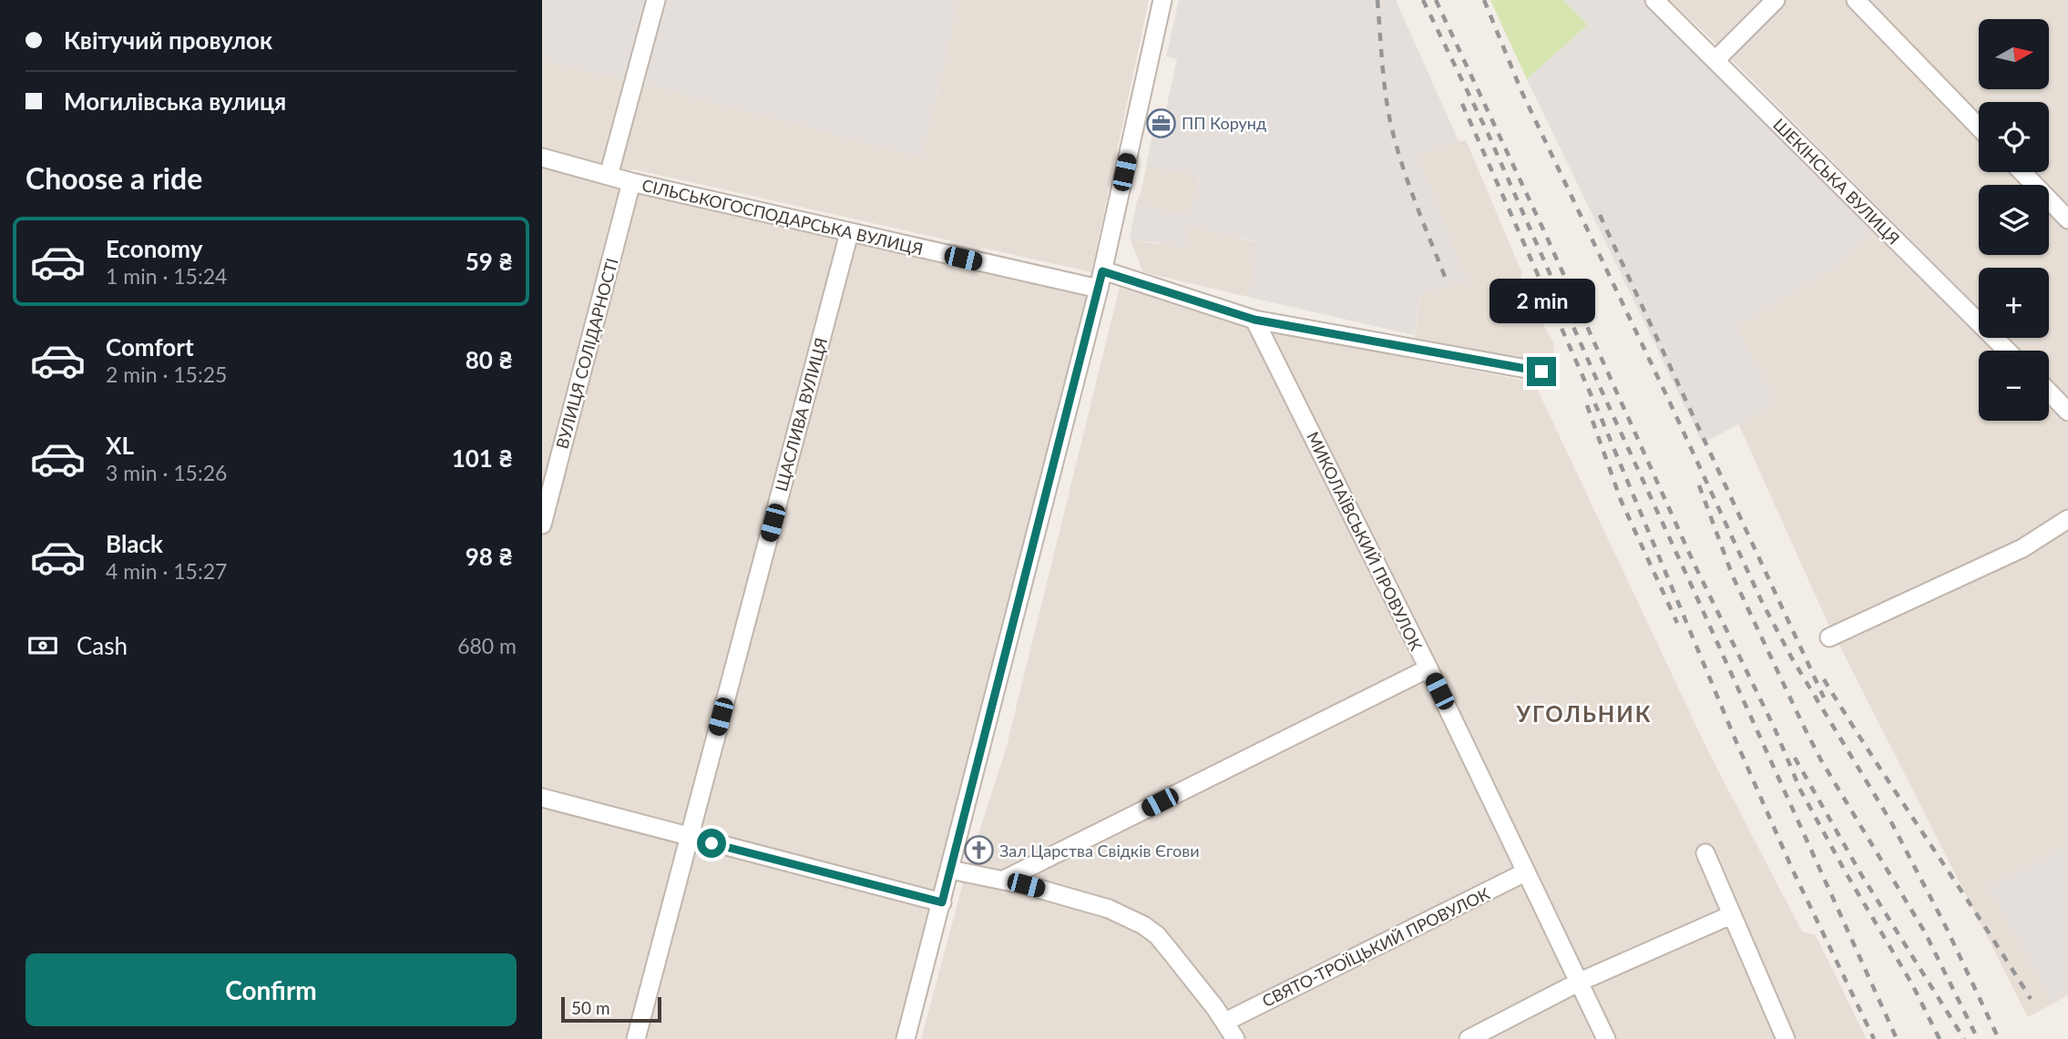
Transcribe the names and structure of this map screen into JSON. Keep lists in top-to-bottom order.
{
  "streets": {
    "street": [
      "ШЕКІНСЬКА ВУЛИЦЯ",
      "СІЛЬСЬКОГОСПОДАРСЬКА ВУЛИЦЯ",
      "ВУЛИЦЯ СОЛІДАРНОСТІ",
      "ЩАСЛИВА ВУЛИЦЯ",
      "МИКОЛАЇВСЬКИЙ ПРОВУЛОК",
      "СВЯТО-ТРОЇЦЬКИЙ ПРОВУЛОК"
    ]
  },
  "crossings": [
    ["СІЛЬСЬКОГОСПОДАРСЬКА ВУЛИЦЯ", "ВУЛИЦЯ СОЛІДАРНОСТІ"],
    ["СІЛЬСЬКОГОСПОДАРСЬКА ВУЛИЦЯ", "ЩАСЛИВА ВУЛИЦЯ"],
    ["МИКОЛАЇВСЬКИЙ ПРОВУЛОК", "СВЯТО-ТРОЇЦЬКИЙ ПРОВУЛОК"]
  ],
  "districts": ["УГОЛЬНИК"],
  "places": {
    "office": ["ПП Корунд"],
    "church": ["Зал Царства Свідків Єгови"]
  },
  "scale_bar": "50 m",
  "north": "right",
  "page": {
    "banner": ["Квітучий провулок", "Могилівська вулиця"],
    "map_buttons": ["+", "−"],
    "heading": "Choose a ride",
    "list": [
      {
        "name": "Economy",
        "note": "1 min · 15:24",
        "value": "59 ₴"
      },
      {
        "name": "Comfort",
        "note": "2 min · 15:25",
        "value": "80 ₴"
      },
      {
        "name": "XL",
        "note": "3 min · 15:26",
        "value": "101 ₴"
      },
      {
        "name": "Black",
        "note": "4 min · 15:27",
        "value": "98 ₴"
      }
    ],
    "bubble": "2 min",
    "pay": ["Cash", "680 m"],
    "buttons": "Confirm",
    "scale": "50 m"
  }
}
